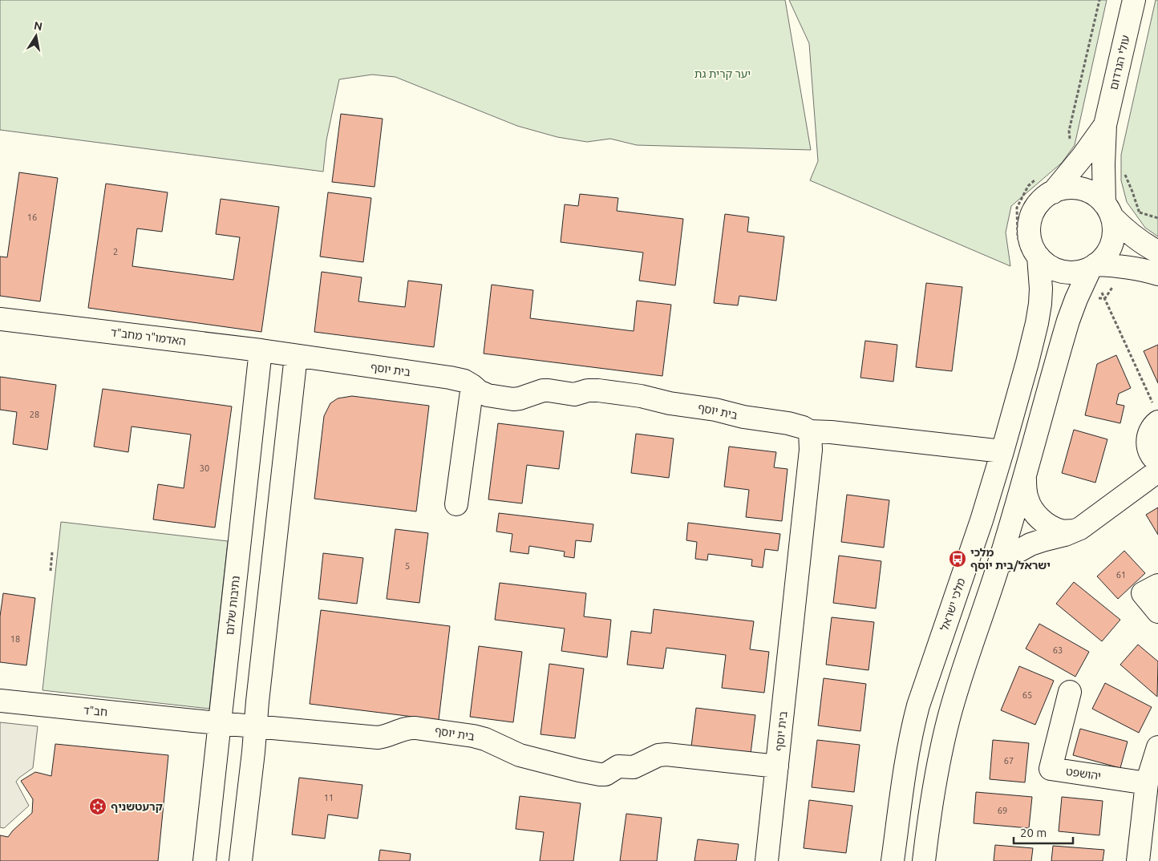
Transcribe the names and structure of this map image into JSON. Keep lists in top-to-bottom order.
{
  "streets": {
    "street": [
      "עולי הגרדום",
      "האדמו\"ר מחב\"ד",
      "בית יוסף",
      "מלכי ישראל",
      "נתיבות שלום",
      "חב\"ד",
      "יהושפט"
    ]
  },
  "crossings": [
    ["עולי הגרדום", "מלכי ישראל"],
    ["האדמו\"ר מחב\"ד", "בית יוסף"],
    ["האדמו\"ר מחב\"ד", "נתיבות שלום"],
    ["בית יוסף", "נתיבות שלום"],
    ["בית יוסף", "חב\"ד"],
    ["נתיבות שלום", "חב\"ד"]
  ],
  "parks": ["יער קרית גת"],
  "places": {
    "bus stop": ["מלכי ישראל/בית יוסף"],
    "synagogue": ["קרעטשניף"]
  },
  "house_numbers": [
    "16",
    "2",
    "28",
    "30",
    "5",
    "61",
    "18",
    "63",
    "65",
    "67",
    "11",
    "69"
  ],
  "scale_bar": "20 m",
  "north": "top"
}
